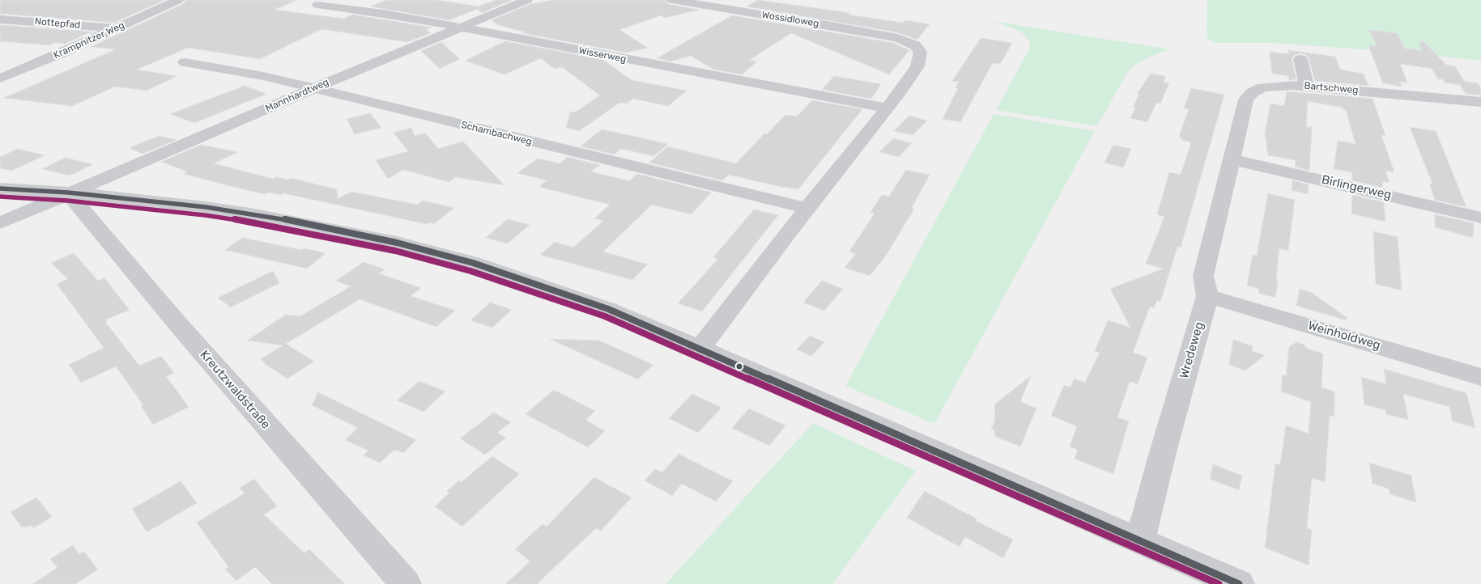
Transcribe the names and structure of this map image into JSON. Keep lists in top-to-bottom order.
{
  "streets": {
    "street": [
      "Wossidloweg",
      "Nottepfad",
      "Krampnitzer Weg",
      "Wisserweg",
      "Bartschweg",
      "Mannhardtweg",
      "Schambachweg",
      "Birlingerweg",
      "Weinholdweg",
      "Wredeweg",
      "Kreutzwaldstraße"
    ]
  },
  "crossings": [
    ["Wossidloweg", "Wisserweg"],
    ["Nottepfad", "Krampnitzer Weg"],
    ["Wisserweg", "Mannhardtweg"],
    ["Bartschweg", "Birlingerweg"],
    ["Bartschweg", "Wredeweg"],
    ["Mannhardtweg", "Schambachweg"],
    ["Mannhardtweg", "Kreutzwaldstraße"],
    ["Birlingerweg", "Wredeweg"],
    ["Weinholdweg", "Wredeweg"]
  ]
}
